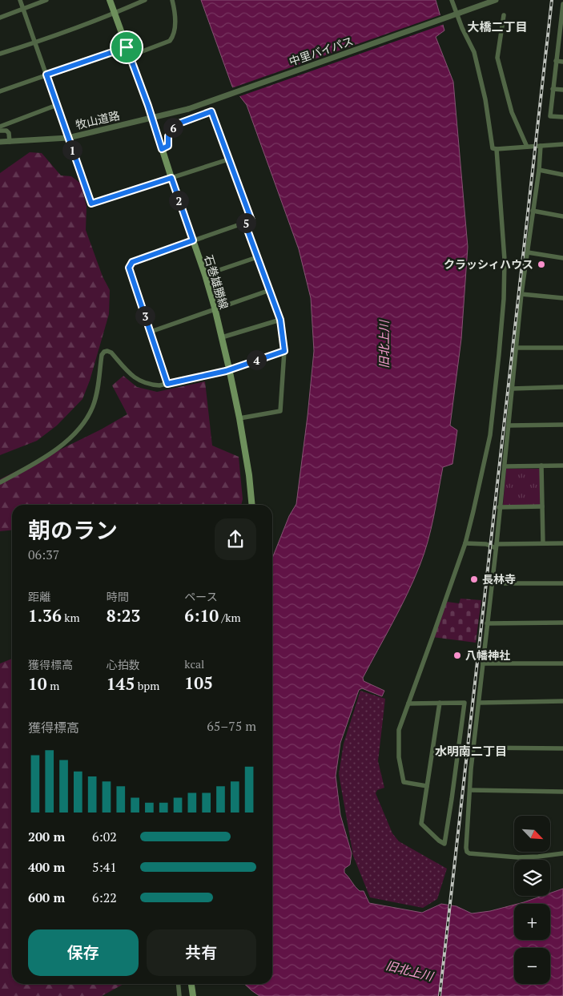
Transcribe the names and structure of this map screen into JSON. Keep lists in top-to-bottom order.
{
  "streets": {
    "main road": ["石巻雄勝線"],
    "street": ["中里バイパス", "牧山道路"]
  },
  "crossings": [
    ["中里バイパス", "牧山道路"],
    ["中里バイパス", "石巻雄勝線"],
    ["牧山道路", "石巻雄勝線"]
  ],
  "districts": ["大橋二丁目", "水明南二丁目"],
  "water": ["旧北上川"],
  "places": ["クラッシィハウス", "長林寺", "八幡神社"],
  "north": "bottom right",
  "page": {
    "pins": [
      "6",
      "1",
      "2",
      "5",
      "3",
      "4"
    ],
    "heading": ["朝のラン", "06:37"],
    "stats": [
      ["距離", "1.36 km"],
      ["時間", "8:23"],
      ["ペース", "6:10 /km"],
      ["獲得標高", "10 m"],
      ["心拍数", "145 bpm"],
      ["kcal", "105"]
    ],
    "chart": ["獲得標高", "65–75 m"],
    "map_buttons": ["+", "−"],
    "list": [
      {
        "name": "200 m",
        "note": "6:02"
      },
      {
        "name": "400 m",
        "note": "5:41"
      },
      {
        "name": "600 m",
        "note": "6:22"
      }
    ],
    "buttons": ["保存", "共有"]
  }
}
